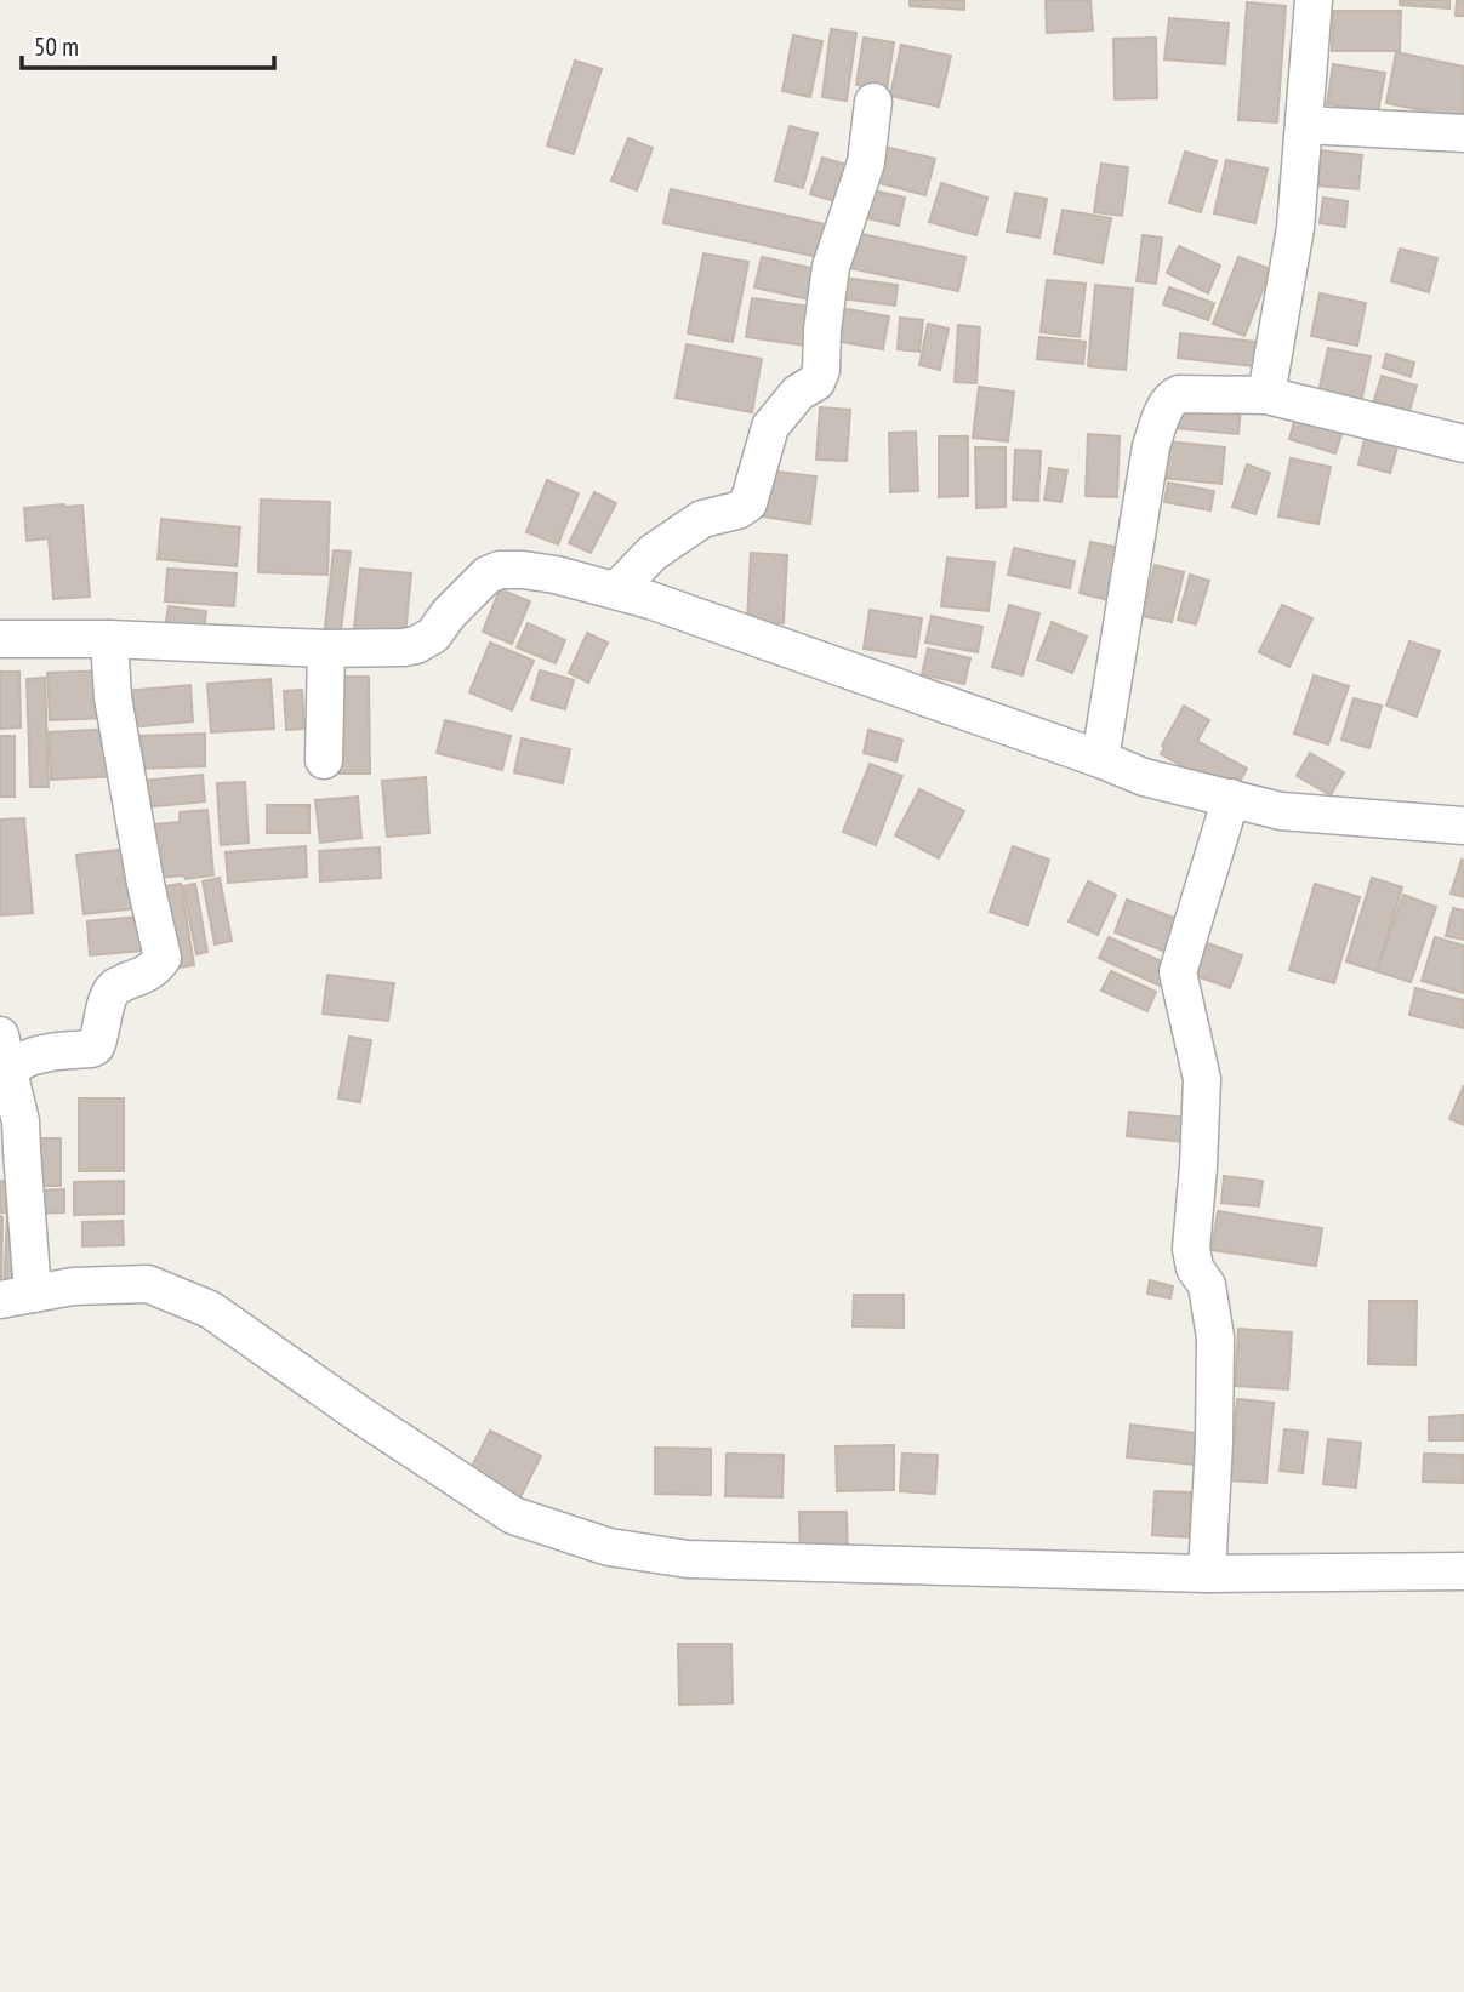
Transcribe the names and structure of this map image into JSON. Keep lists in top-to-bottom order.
{
  "scale_bar": "50 m"
}
